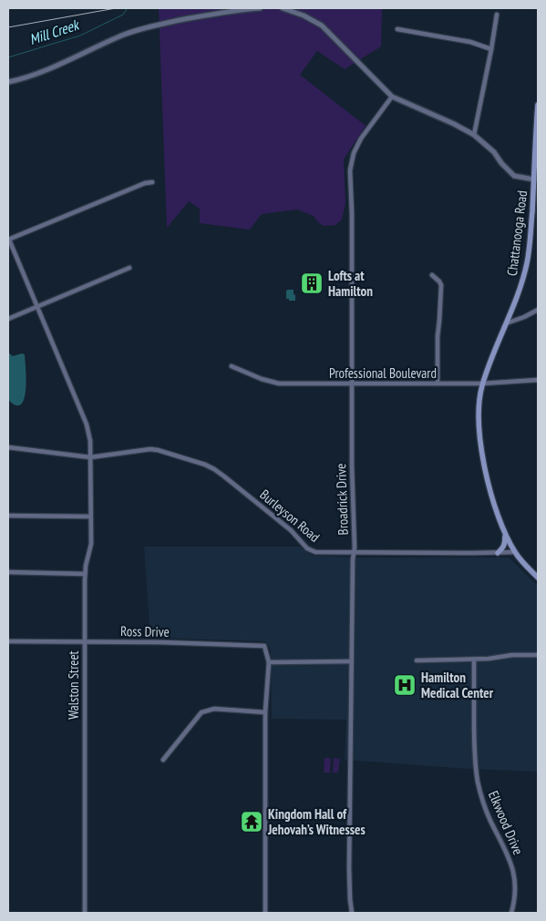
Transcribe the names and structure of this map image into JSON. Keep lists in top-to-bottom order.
{
  "streets": {
    "main road": ["Chattanooga Road"],
    "street": [
      "Professional Boulevard",
      "Broadrick Drive",
      "Burleyson Road",
      "Ross Drive",
      "Walston Street",
      "Elkwood Drive"
    ]
  },
  "crossings": [
    ["Chattanooga Road", "Professional Boulevard"],
    ["Chattanooga Road", "Broadrick Drive"],
    ["Chattanooga Road", "Burleyson Road"],
    ["Professional Boulevard", "Broadrick Drive"],
    ["Broadrick Drive", "Burleyson Road"],
    ["Burleyson Road", "Walston Street"],
    ["Ross Drive", "Walston Street"]
  ],
  "water": ["Mill Creek"],
  "places": {
    "building": ["Lofts at Hamilton"],
    "hospital": ["Hamilton Medical Center"],
    "temple": ["Kingdom Hall of Jehovah’s Witnesses"]
  }
}
